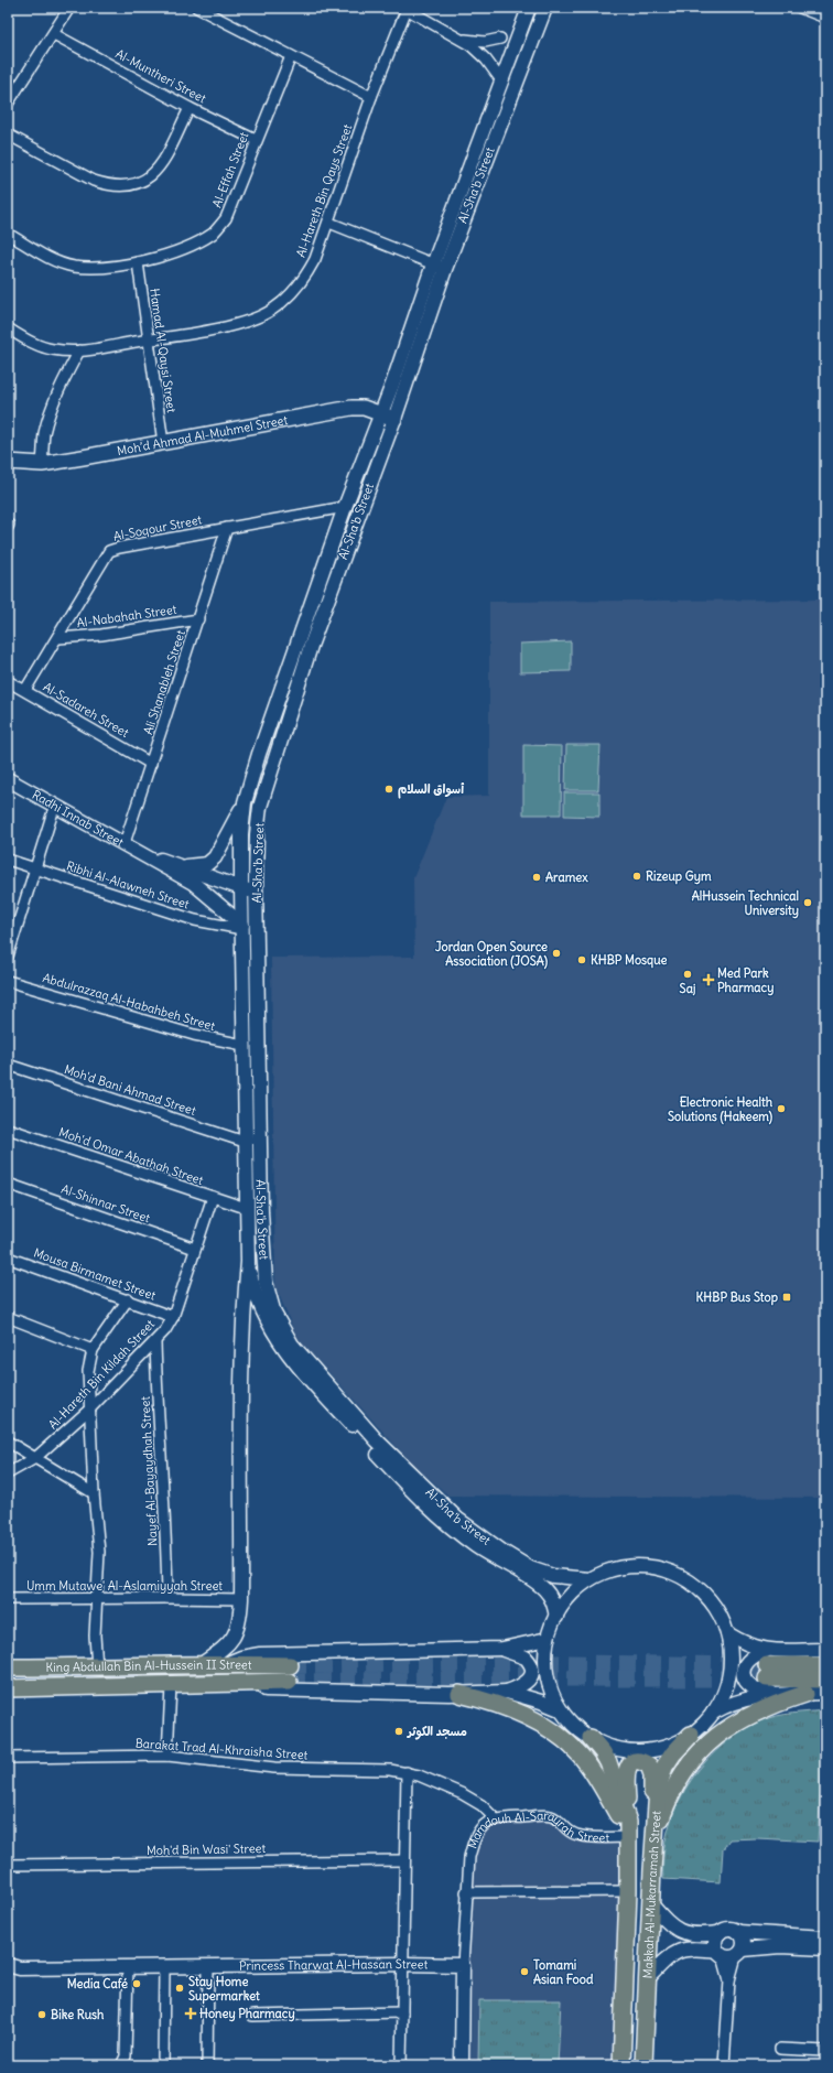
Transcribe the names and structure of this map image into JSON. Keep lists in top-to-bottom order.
{
  "streets": {
    "main road": ["Moh’d Ahmad Al-Muhmel Street", "King Abdullah Bin Al-Hussein II Street", "Makkah Al-Mukarramah Street"],
    "street": [
      "Al-Muntheri Street",
      "Al-Effah Street",
      "Al-Sha'b Street",
      "Al-Hareth Bin Qays Street",
      "Hamad Al-Qaysi Street",
      "Al-Soqour Street",
      "Al-Nabahah Street",
      "Ali Shanableh Street",
      "Al-Sadareh Street",
      "Radhi Innab Street",
      "Ribhi Al-Alawneh Street",
      "Abdulrazzaq Al-Habahbeh Street",
      "Moh'd Bani Ahmad Street",
      "Moh'd Omar Abathah Street",
      "Al-Shinnar Street",
      "Mousa Birmamet Street",
      "Al-Hareth Bin Kildah Street",
      "Nayef Al-Bayaydhah Street",
      "Umm Mutawe' Al-Aslamiyyah Street",
      "Barakat Trad Al-Khraisha Street",
      "Mamdouh Al-Sarayrah Street",
      "Moh'd Bin Wasi' Street",
      "Princess Tharwat Al-Hassan Street"
    ]
  },
  "crossings": [
    ["Al-Muntheri Street", "Al-Effah Street"],
    ["Al-Effah Street", "Hamad Al-Qaysi Street"],
    ["Al-Sha'b Street", "Moh’d Ahmad Al-Muhmel Street"],
    ["Al-Sha'b Street", "Al-Soqour Street"],
    ["Al-Sha'b Street", "Radhi Innab Street"],
    ["Al-Sha'b Street", "Ribhi Al-Alawneh Street"],
    ["Al-Sha'b Street", "Abdulrazzaq Al-Habahbeh Street"],
    ["Al-Sha'b Street", "Moh'd Bani Ahmad Street"],
    ["Al-Sha'b Street", "Moh'd Omar Abathah Street"],
    ["Al-Sha'b Street", "Umm Mutawe' Al-Aslamiyyah Street"],
    ["Al-Sha'b Street", "King Abdullah Bin Al-Hussein II Street"],
    ["Al-Hareth Bin Qays Street", "Hamad Al-Qaysi Street"],
    ["Hamad Al-Qaysi Street", "Moh’d Ahmad Al-Muhmel Street"],
    ["Al-Soqour Street", "Al-Nabahah Street"],
    ["Al-Soqour Street", "Ali Shanableh Street"],
    ["Al-Soqour Street", "Al-Sadareh Street"],
    ["Al-Nabahah Street", "Ali Shanableh Street"],
    ["Ali Shanableh Street", "Al-Sadareh Street"],
    ["Ali Shanableh Street", "Radhi Innab Street"],
    ["Radhi Innab Street", "Ribhi Al-Alawneh Street"],
    ["Moh'd Omar Abathah Street", "Al-Hareth Bin Kildah Street"],
    ["Al-Shinnar Street", "Al-Hareth Bin Kildah Street"],
    ["Mousa Birmamet Street", "Al-Hareth Bin Kildah Street"],
    ["Al-Hareth Bin Kildah Street", "Nayef Al-Bayaydhah Street"],
    ["Nayef Al-Bayaydhah Street", "Umm Mutawe' Al-Aslamiyyah Street"],
    ["Barakat Trad Al-Khraisha Street", "Mamdouh Al-Sarayrah Street"],
    ["Mamdouh Al-Sarayrah Street", "Makkah Al-Mukarramah Street"],
    ["Mamdouh Al-Sarayrah Street", "Princess Tharwat Al-Hassan Street"]
  ],
  "places": {
    "other": [
      "أسواق السلام",
      "Rizeup Gym",
      "Aramex",
      "AlHussein Technical University",
      "Jordan Open Source Association (JOSA)",
      "KHBP Mosque",
      "Saj",
      "Electronic Health Solutions (Hakeem)",
      "مسجد الكوثر",
      "Tomami Asian Food",
      "Media Café",
      "Stay Home Supermarket",
      "Bike Rush"
    ],
    "health": ["Med Park Pharmacy", "Honey Pharmacy"],
    "transit": ["KHBP Bus Stop"]
  }
}
